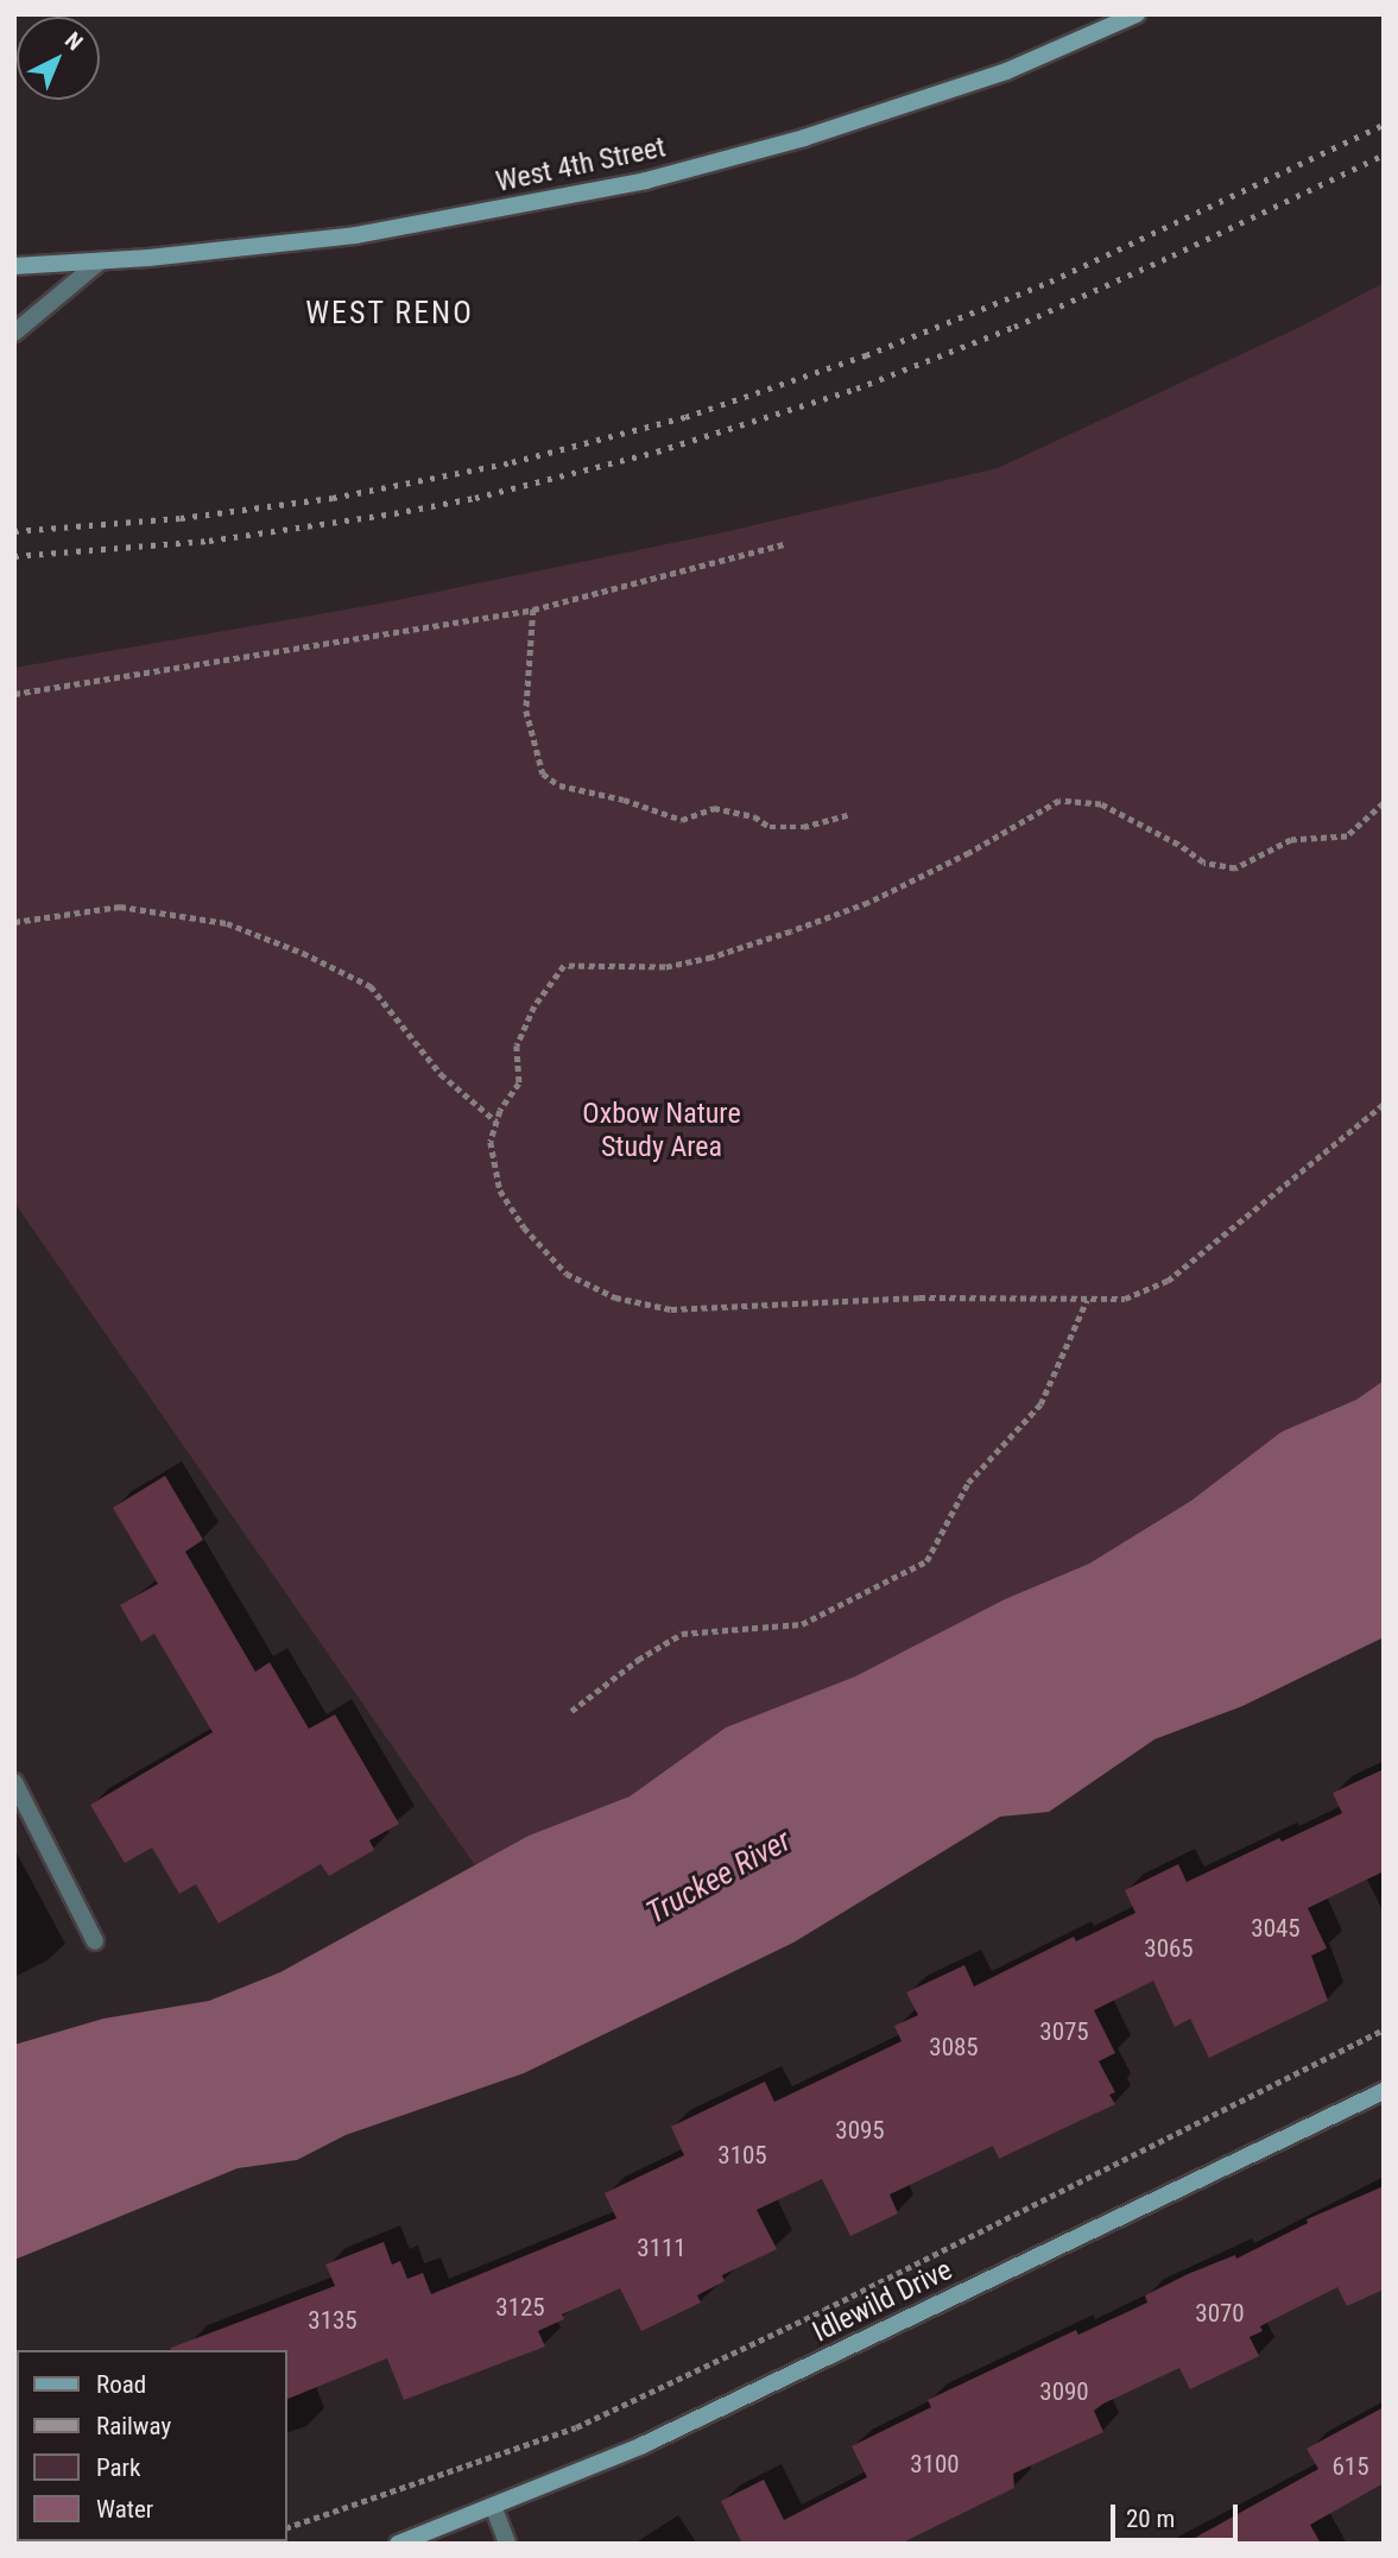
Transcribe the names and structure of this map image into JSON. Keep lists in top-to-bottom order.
{
  "streets": {
    "main road": ["West 4th Street", "Idlewild Drive"]
  },
  "districts": ["WEST RENO"],
  "water": ["Truckee River"],
  "parks": ["Oxbow Nature Study Area"],
  "house_numbers": [
    "3045",
    "3065",
    "3075",
    "3085",
    "3095",
    "3105",
    "3111",
    "3125",
    "3070",
    "3135",
    "3090",
    "3100",
    "615"
  ],
  "legend": [
    "Road",
    "Railway",
    "Park",
    "Water"
  ],
  "scale_bar": "20 m",
  "north": "top right"
}
